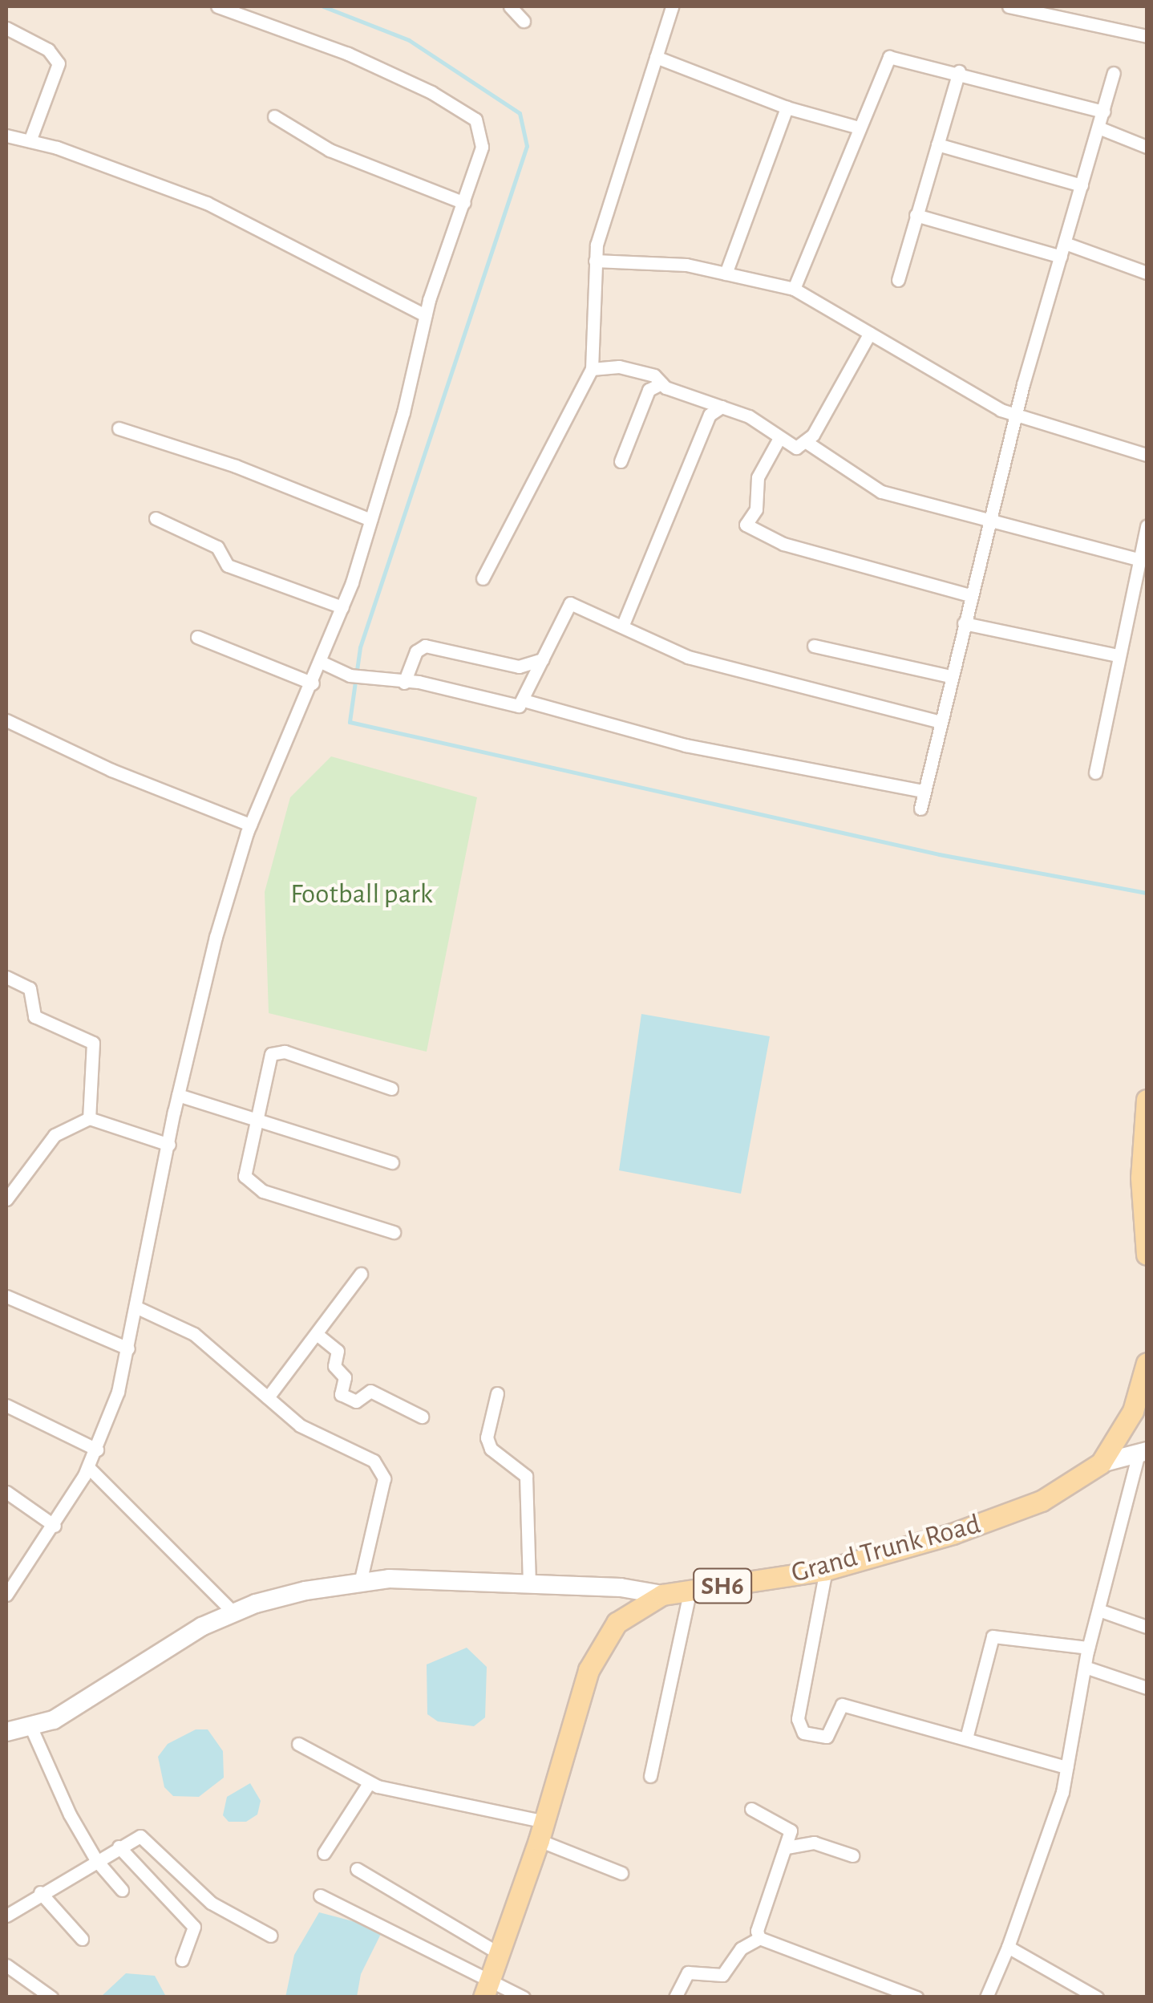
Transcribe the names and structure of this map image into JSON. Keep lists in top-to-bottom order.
{
  "streets": {
    "main road": ["Grand Trunk Road", "SH6"]
  },
  "parks": ["Football park"]
}
